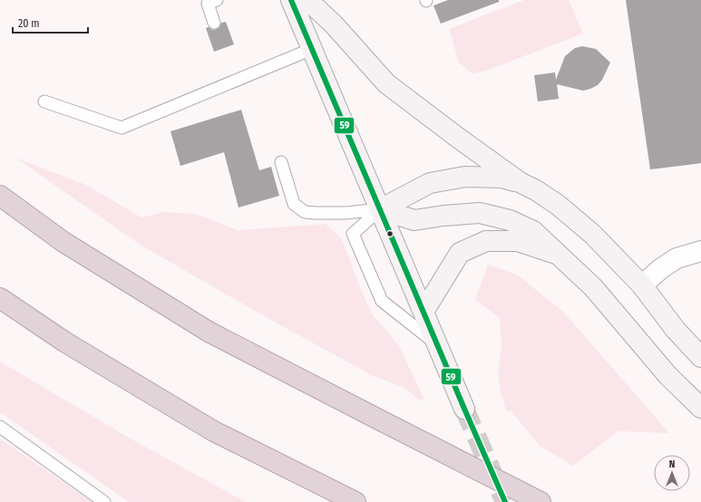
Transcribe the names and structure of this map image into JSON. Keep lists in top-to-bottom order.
{
  "lines": ["transit line 59"],
  "scale_bar": "20 m",
  "north": "top"
}
